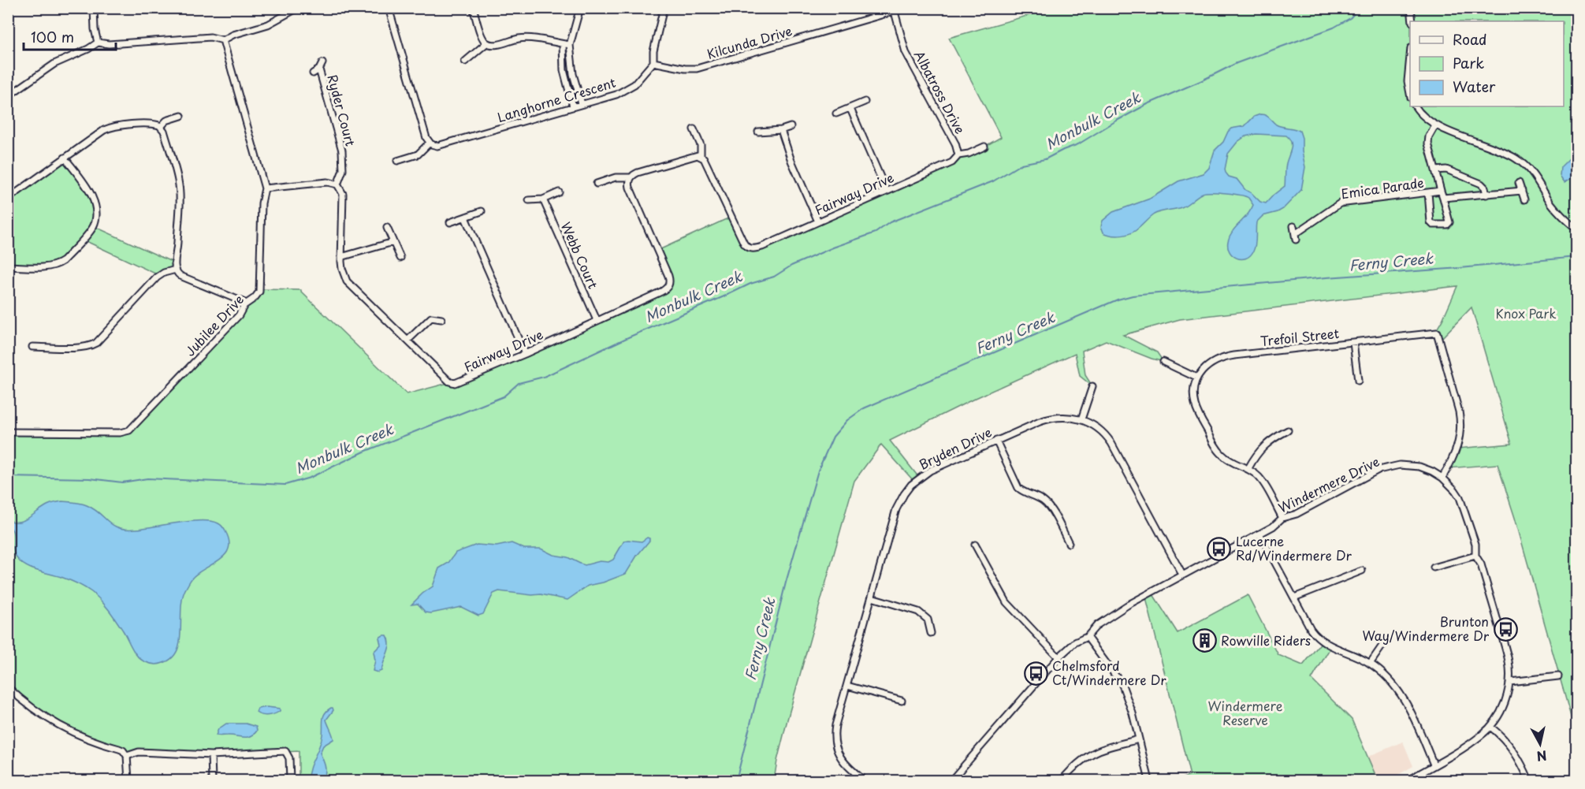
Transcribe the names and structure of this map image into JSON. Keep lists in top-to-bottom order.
{
  "streets": {
    "street": [
      "Kilcunda Drive",
      "Albatross Drive",
      "Langhorne Crescent",
      "Ryder Court",
      "Emica Parade",
      "Fairway Drive",
      "Webb Court",
      "Jubilee Drive",
      "Trefoil Street",
      "Bryden Drive",
      "Windermere Drive"
    ]
  },
  "crossings": [
    ["Kilcunda Drive", "Albatross Drive"],
    ["Kilcunda Drive", "Langhorne Crescent"],
    ["Albatross Drive", "Fairway Drive"],
    ["Ryder Court", "Fairway Drive"],
    ["Fairway Drive", "Webb Court"],
    ["Trefoil Street", "Windermere Drive"],
    ["Bryden Drive", "Windermere Drive"]
  ],
  "water": ["Monbulk Creek", "Ferny Creek"],
  "parks": ["Knox Park", "Windermere Reserve"],
  "places": {
    "bus stop": ["Lucerne Rd/Windermere Dr", "Brunton Way/Windermere Dr", "Chelmsford Ct/Windermere Dr"],
    "building": ["Rowville Riders"]
  },
  "legend": ["Road", "Park", "Water"],
  "scale_bar": "100 m",
  "north": "bottom"
}
